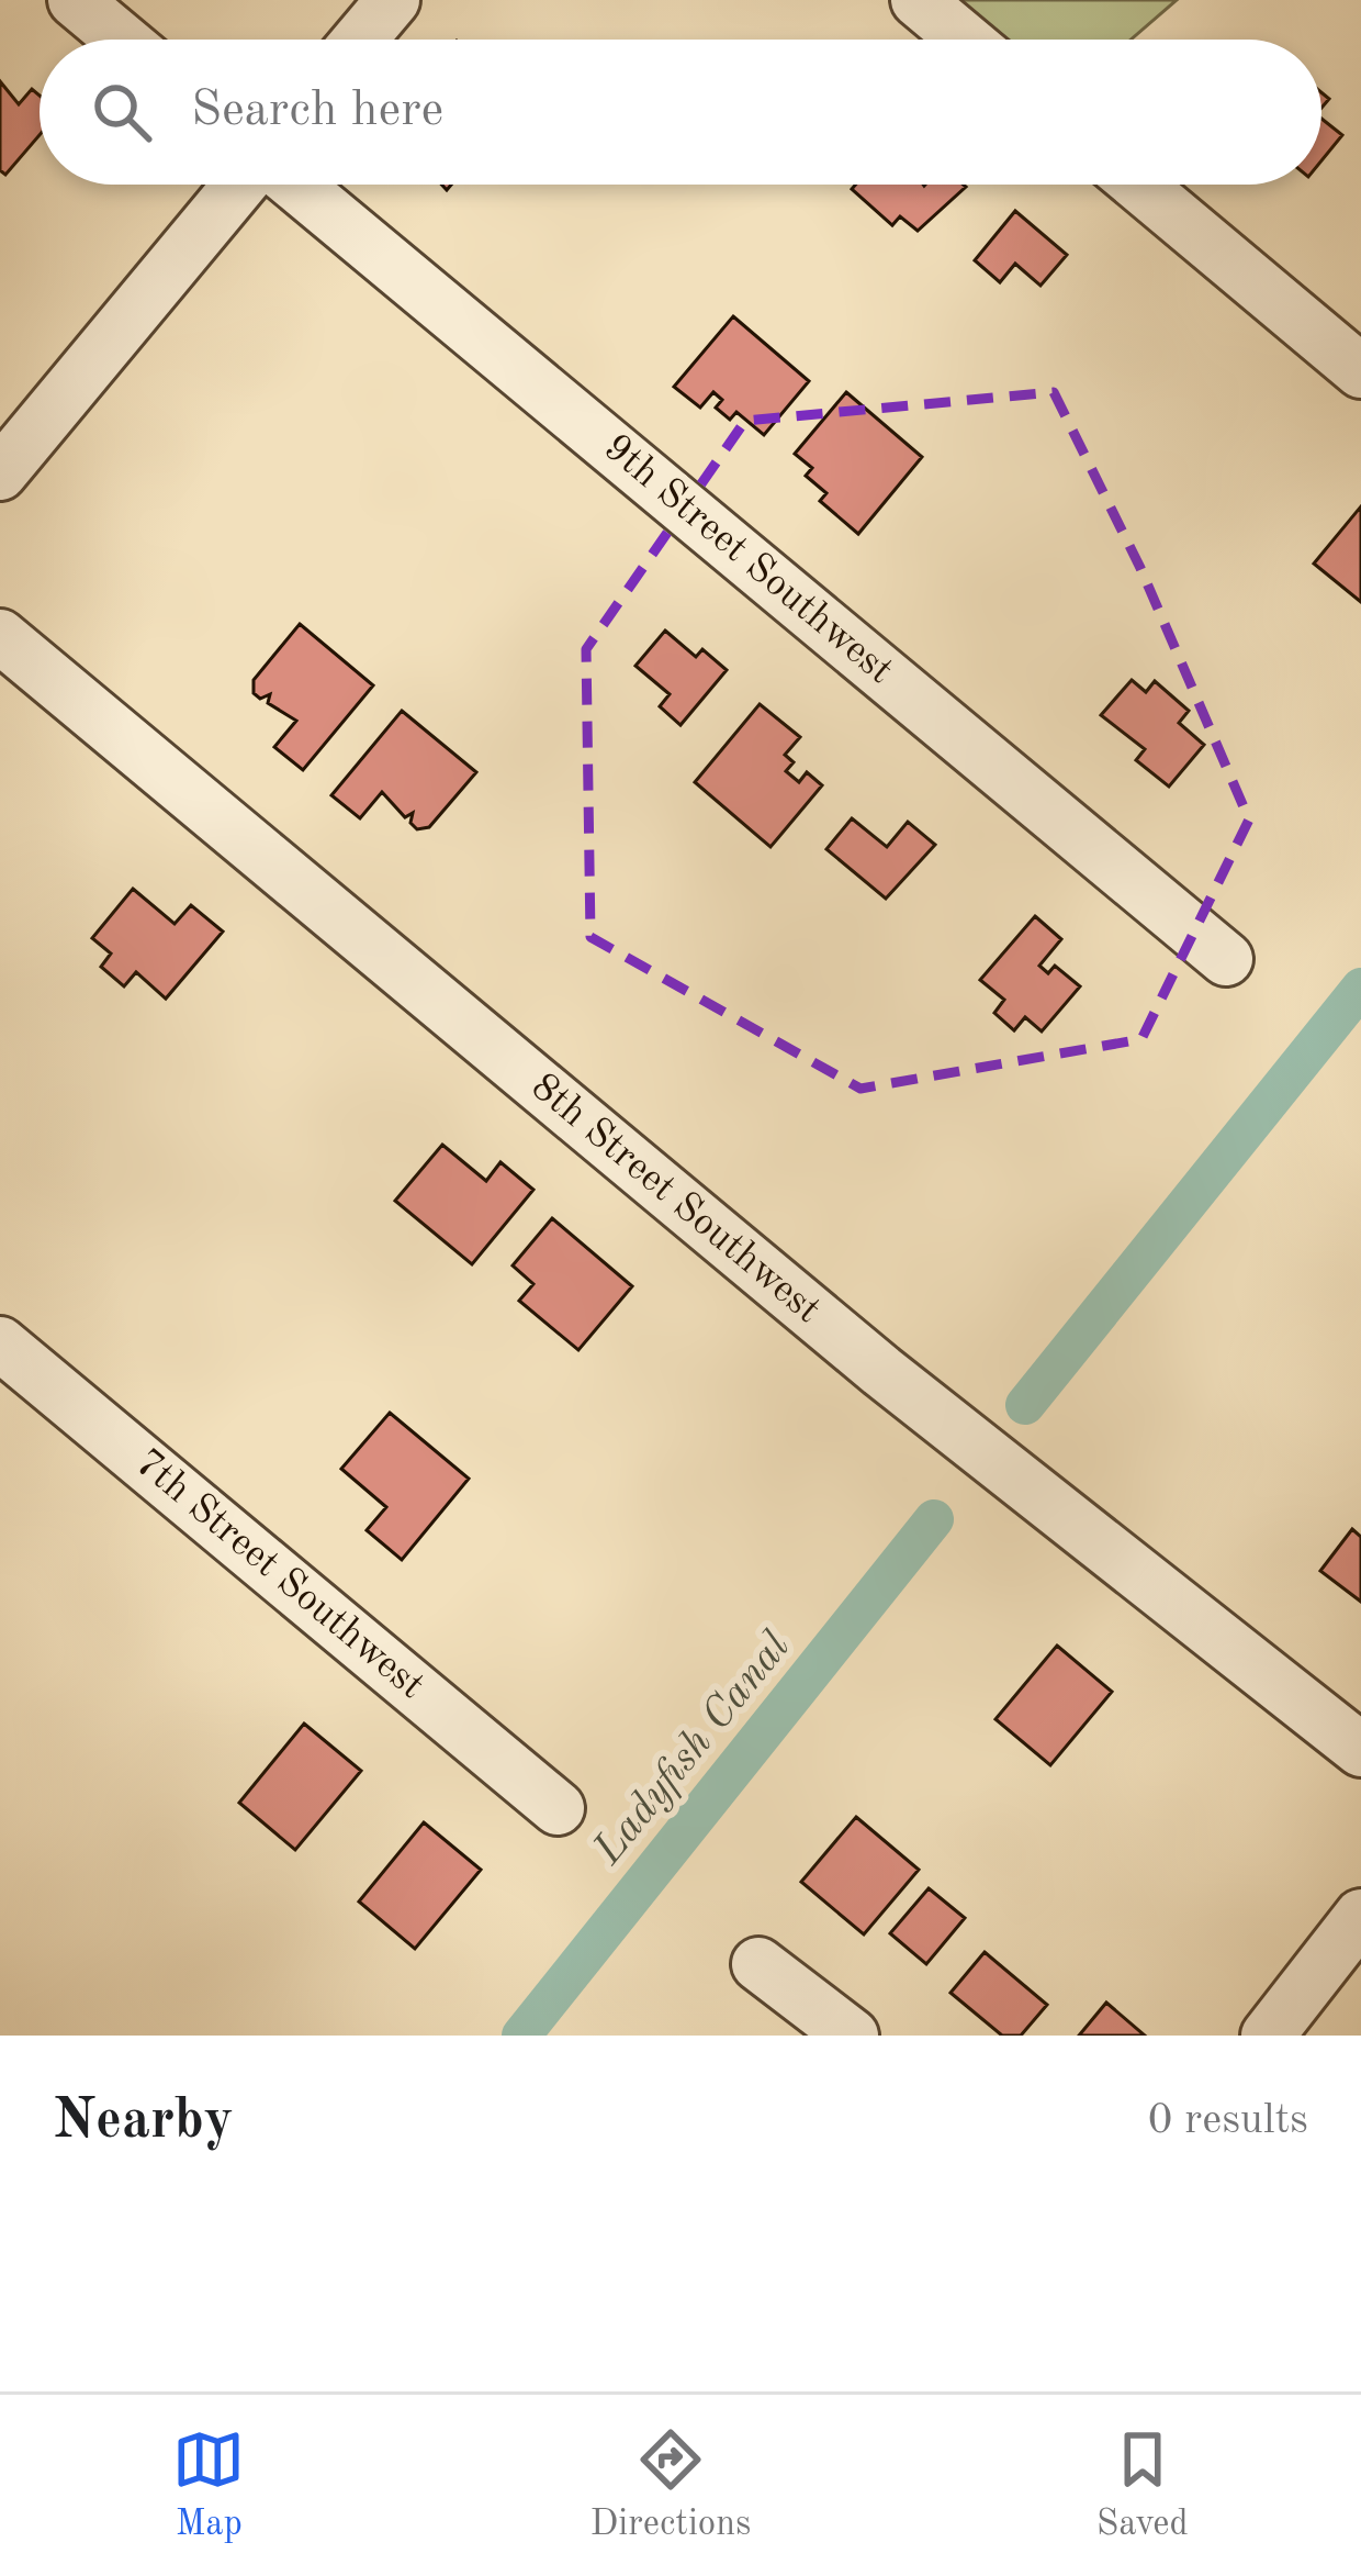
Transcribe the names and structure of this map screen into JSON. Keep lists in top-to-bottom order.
{
  "streets": {
    "street": ["9th Street Southwest", "8th Street Southwest", "7th Street Southwest"]
  },
  "water": ["Ladyfish Canal"],
  "page": {
    "search": "Search here",
    "heading": ["Nearby", "0 results"],
    "nav": ["Map", "Directions", "Saved"]
  }
}
